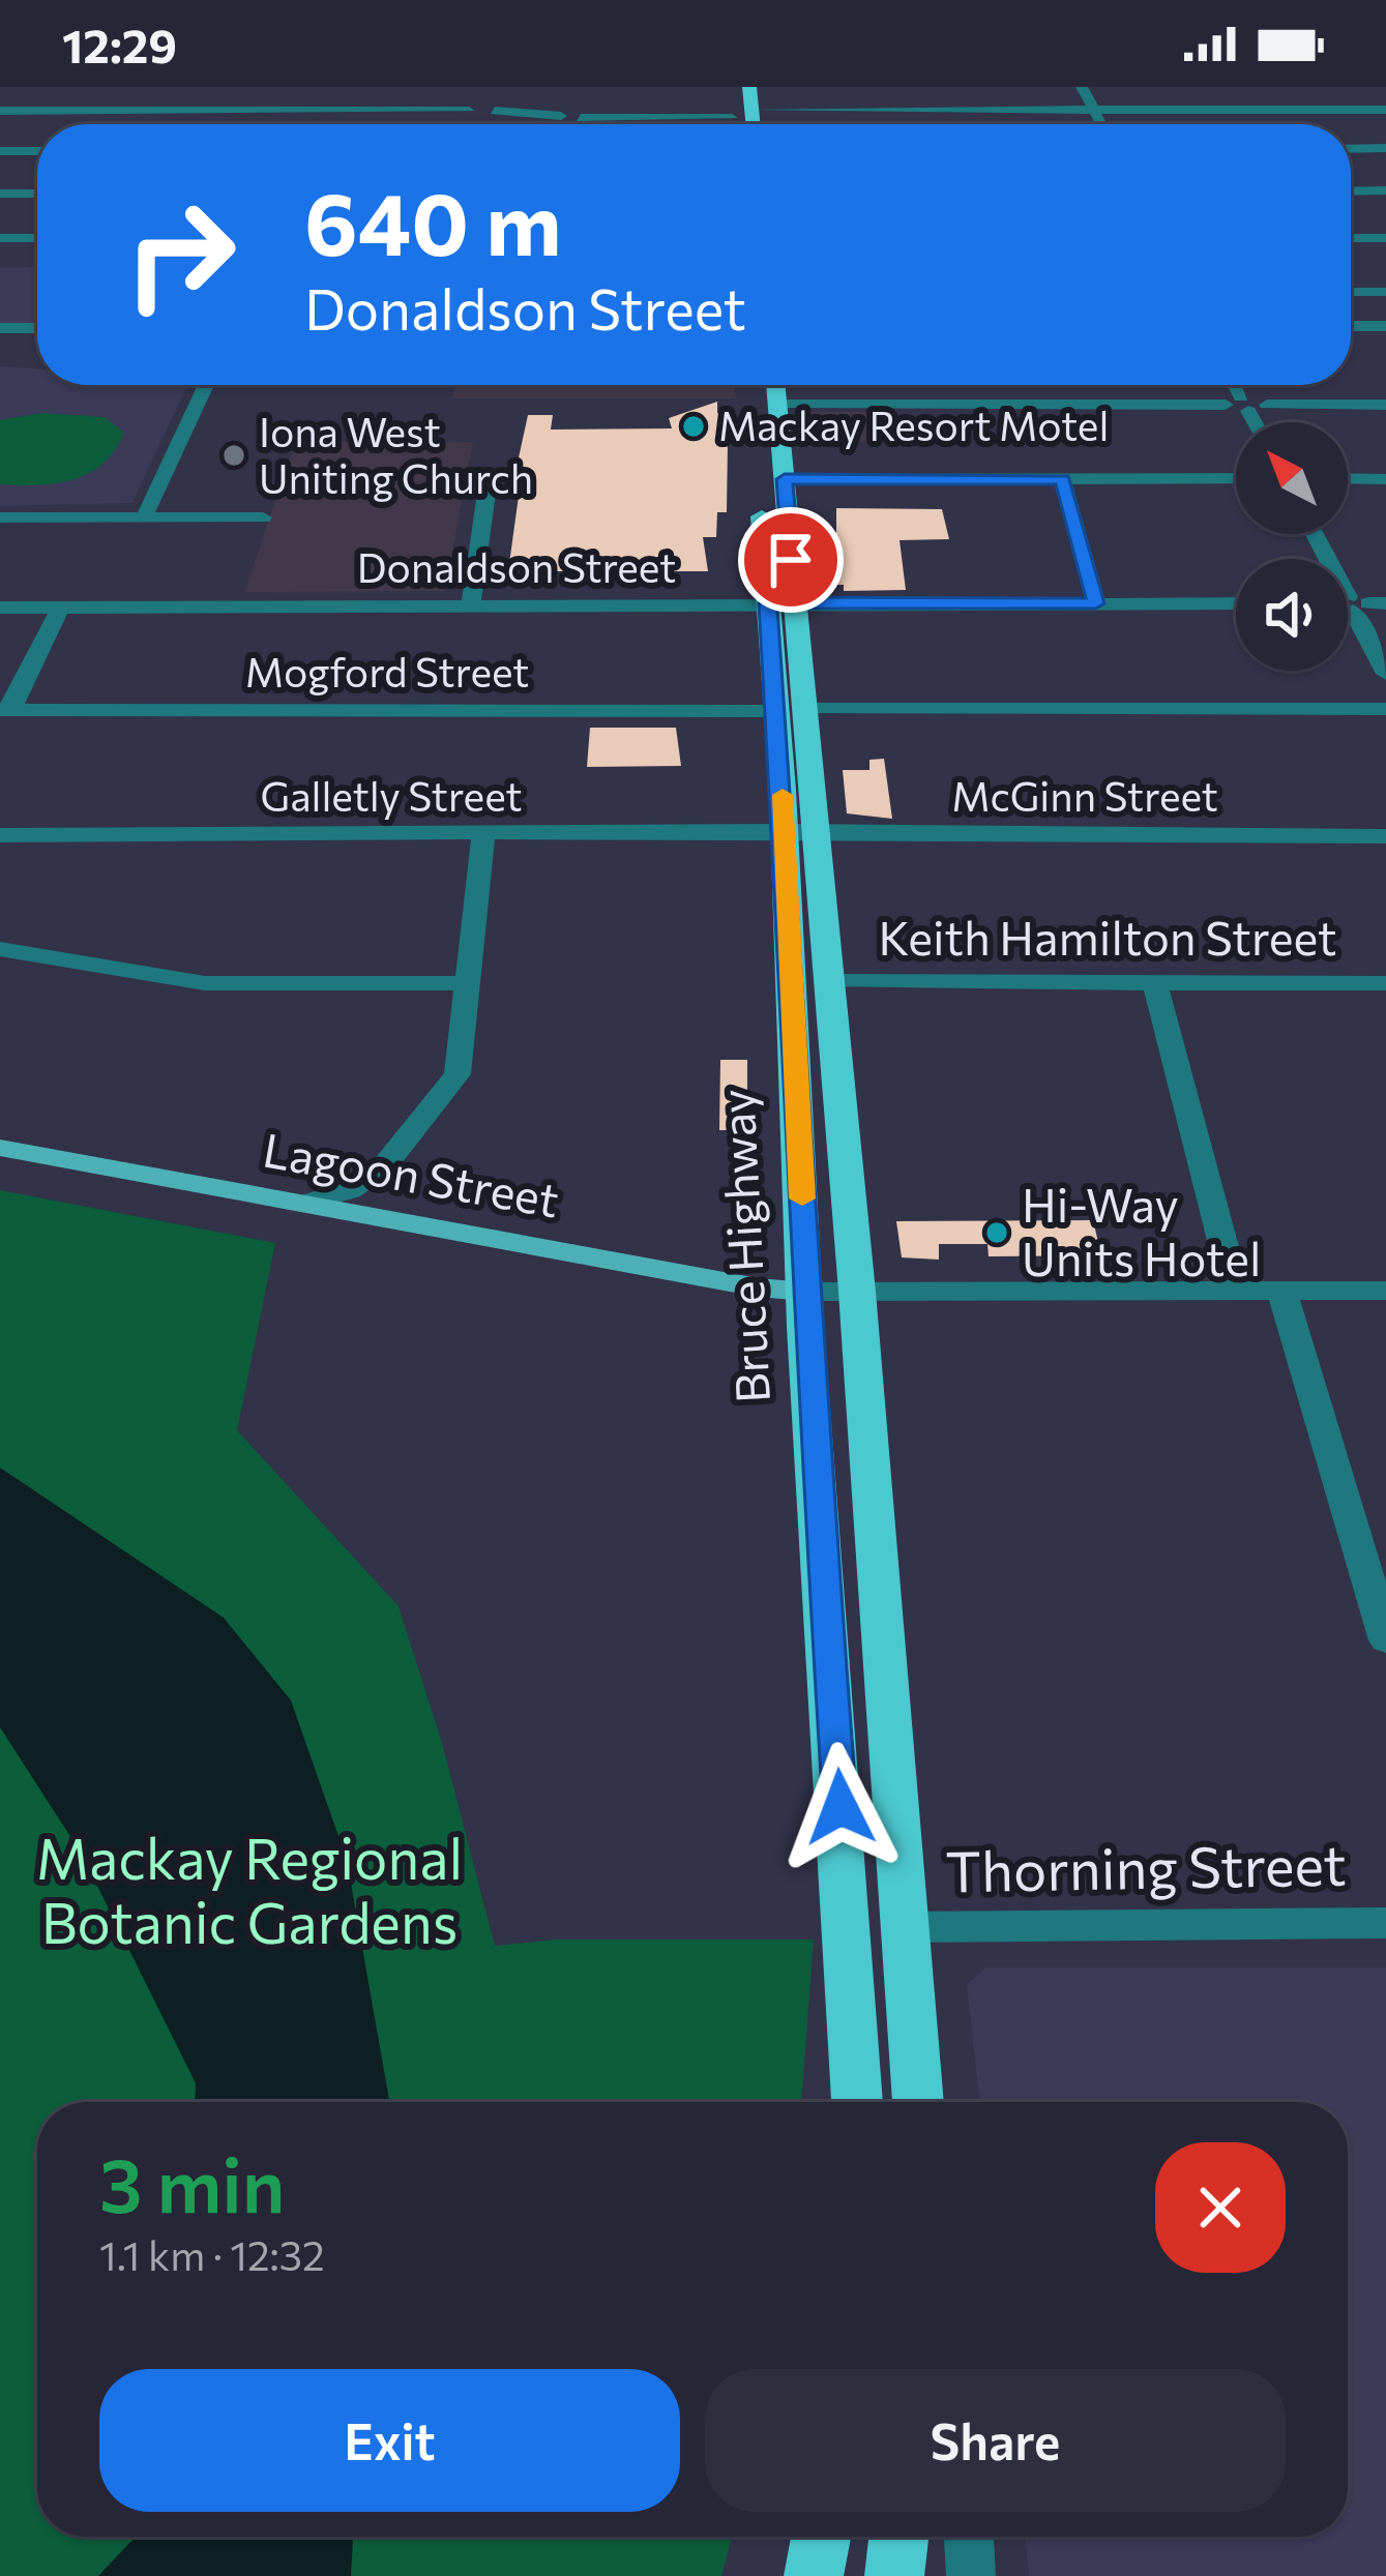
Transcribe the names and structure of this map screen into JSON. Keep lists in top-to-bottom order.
{
  "streets": {
    "highway": ["Bruce Highway"],
    "main road": ["Lagoon Street"],
    "street": [
      "Donaldson Street",
      "Mogford Street",
      "Galletly Street",
      "McGinn Street",
      "Keith Hamilton Street",
      "Thorning Street"
    ]
  },
  "crossings": [
    ["Donaldson Street", "Bruce Highway"],
    ["Mogford Street", "Bruce Highway"],
    ["Galletly Street", "McGinn Street"],
    ["Galletly Street", "Bruce Highway"],
    ["McGinn Street", "Bruce Highway"],
    ["Keith Hamilton Street", "Bruce Highway"],
    ["Lagoon Street", "Bruce Highway"],
    ["Bruce Highway", "Thorning Street"]
  ],
  "parks": ["Mackay Regional Botanic Gardens"],
  "places": ["Mackay Resort Motel", "Iona West Uniting Church", "Hi-Way Units Hotel"],
  "north": "top left",
  "page": {
    "status": "12:29",
    "turn": ["640 m", "Donaldson Street"],
    "heading": ["3 min", "1.1 km · 12:32"],
    "buttons": ["Exit", "Share"]
  }
}
